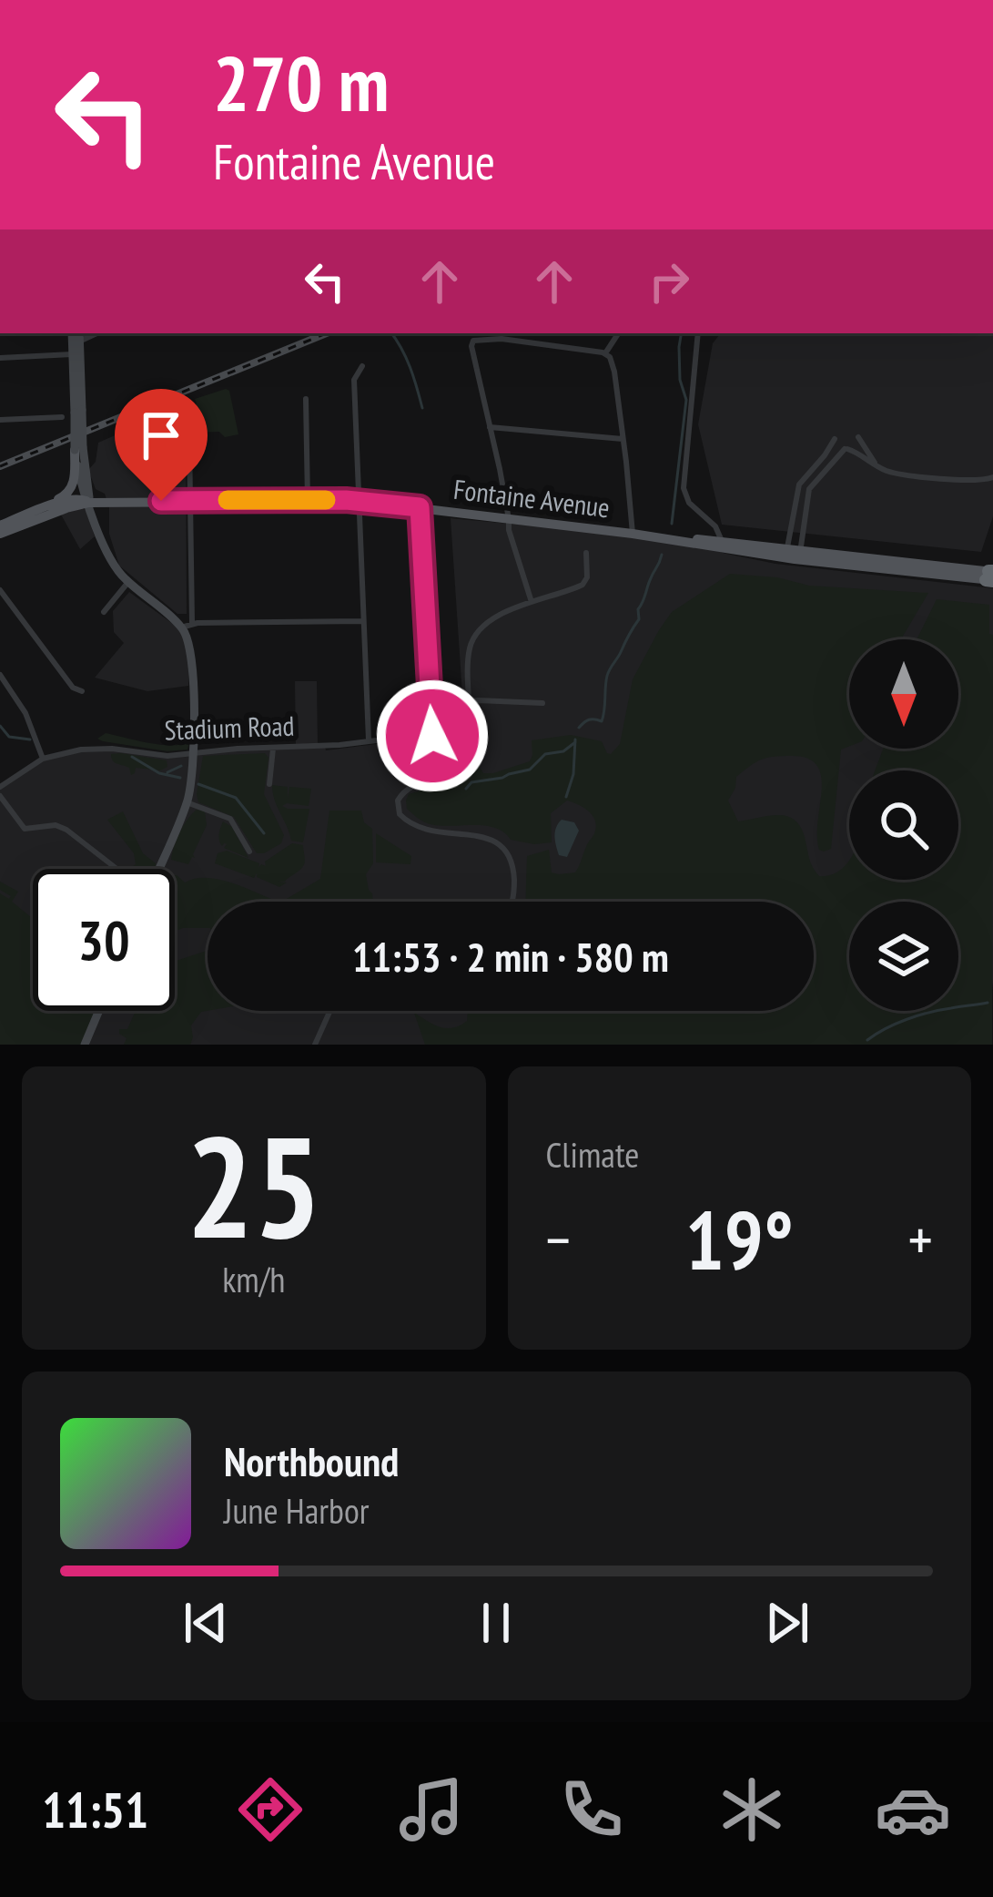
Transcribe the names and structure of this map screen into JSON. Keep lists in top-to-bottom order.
{
  "streets": {
    "main road": ["Fontaine Avenue"],
    "street": ["Stadium Road"]
  },
  "north": "bottom",
  "page": {
    "turn": ["270 m", "Fontaine Avenue"],
    "limit": "30",
    "trip": "11:53 · 2 min · 580 m",
    "tile": [
      ["25", "km/h"],
      "Climate"
    ],
    "heat": ["−", "19°", "+"],
    "song": ["Northbound", "June Harbor"],
    "tabs": "11:51"
  }
}
